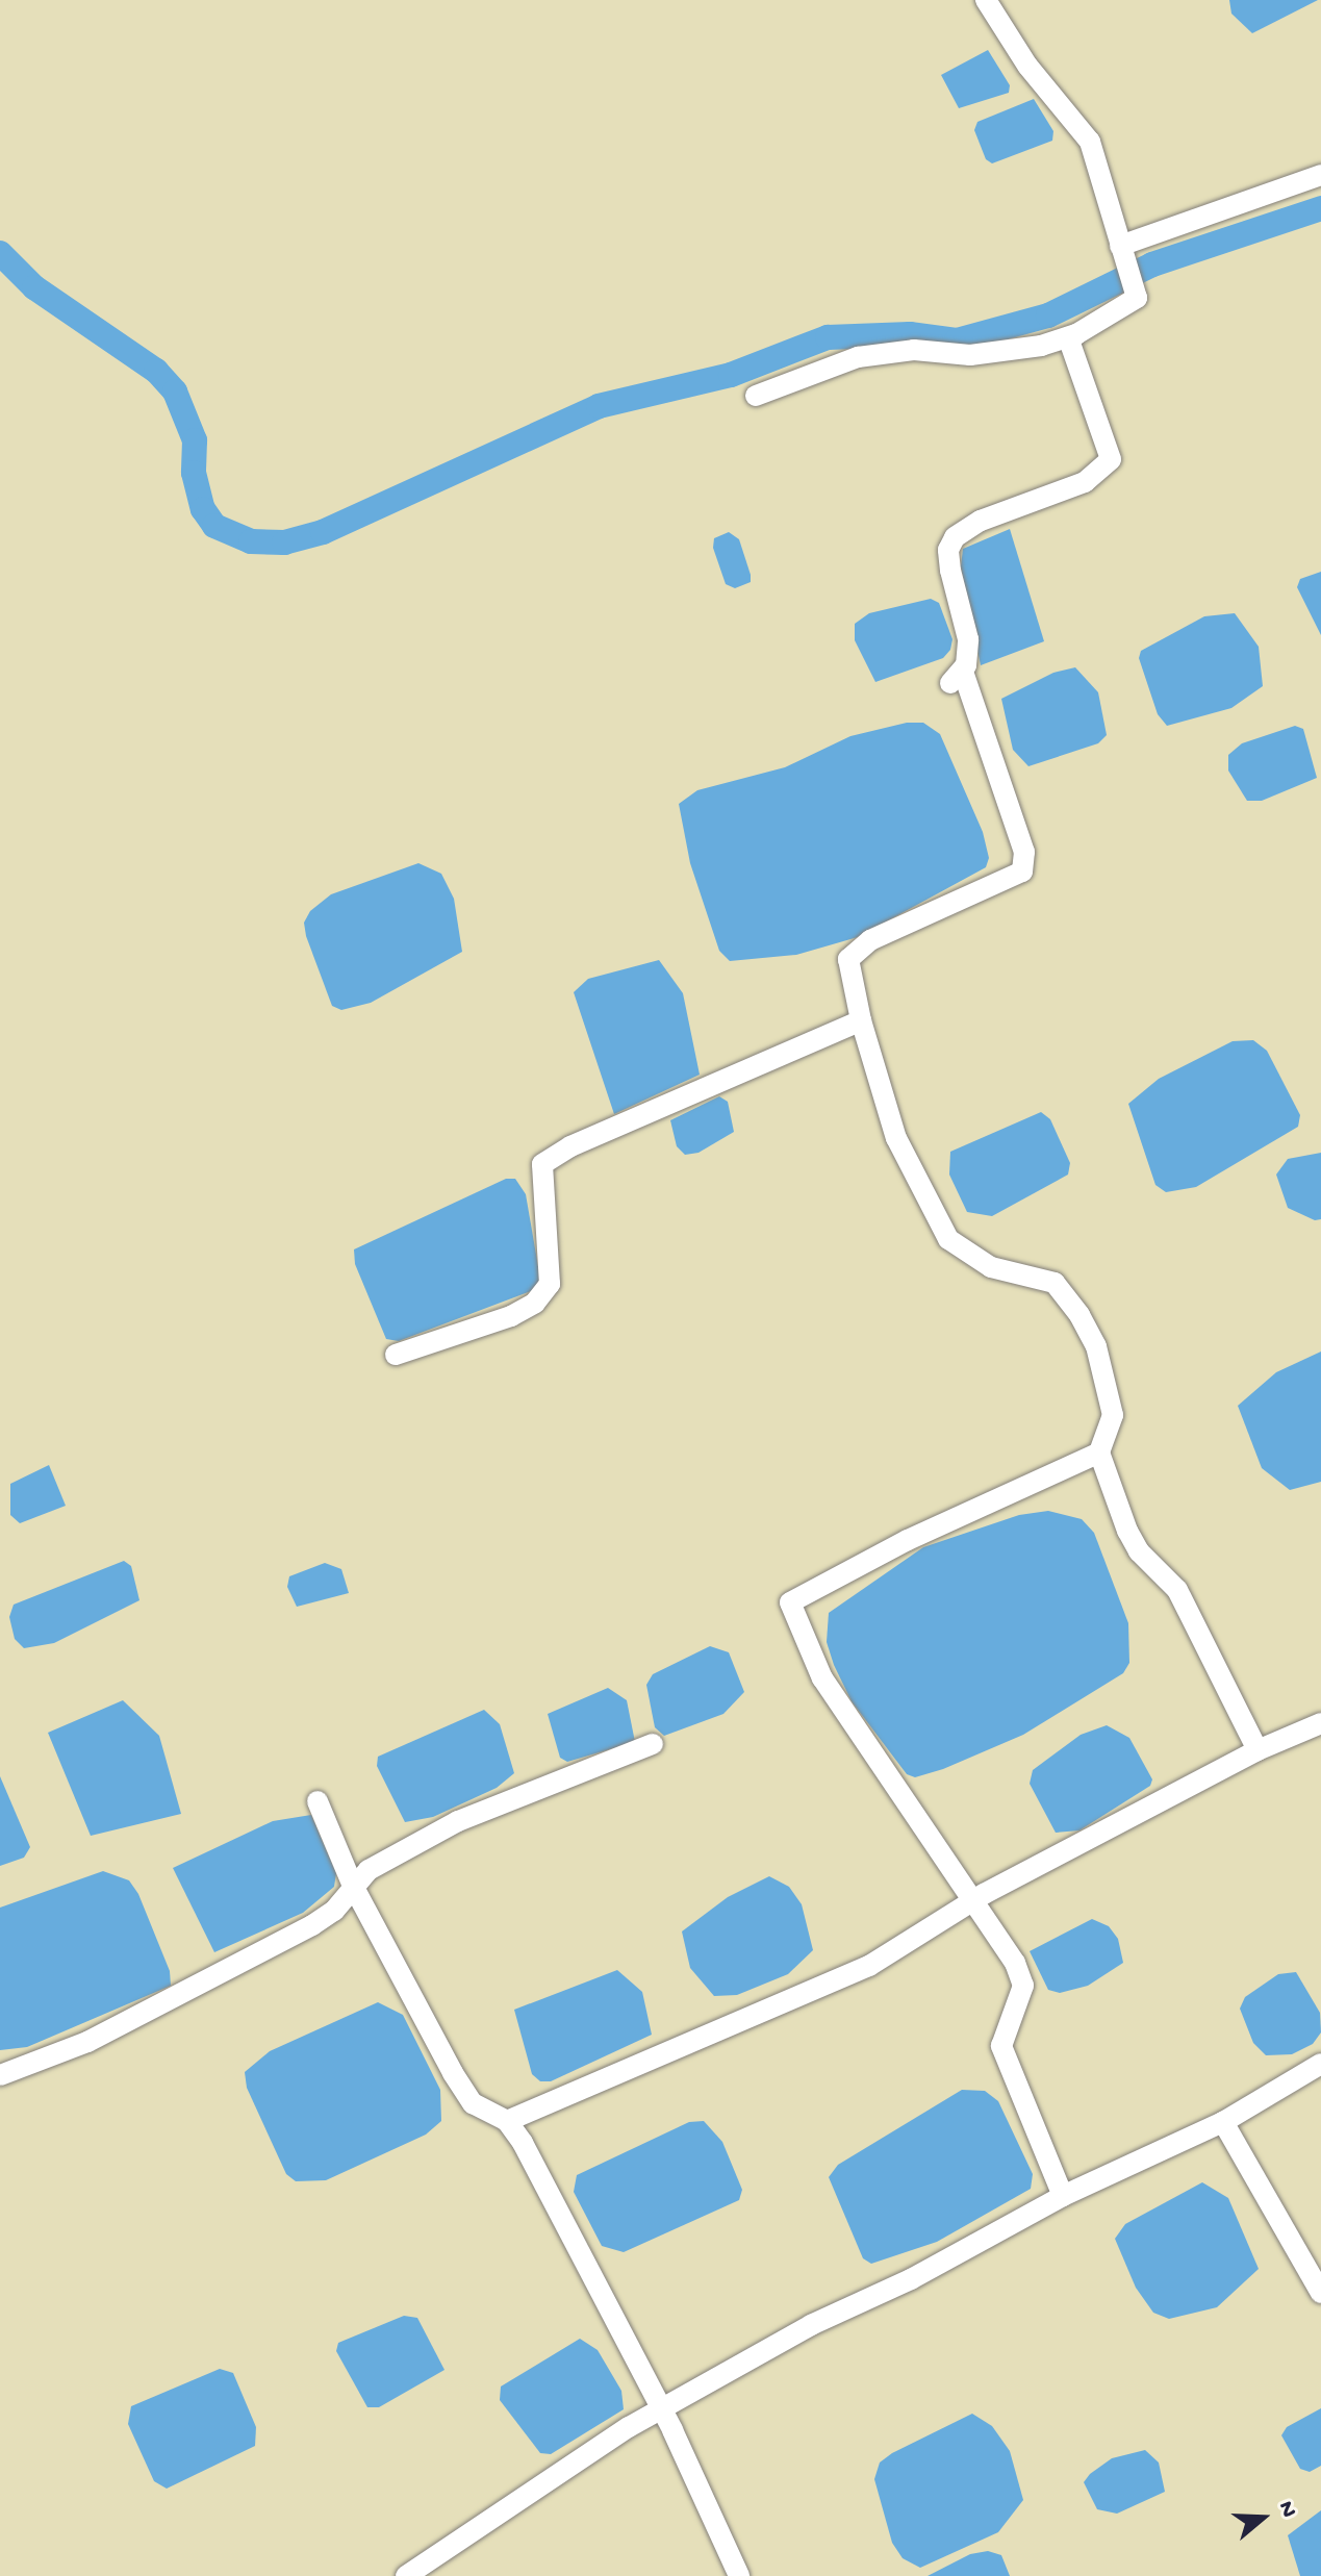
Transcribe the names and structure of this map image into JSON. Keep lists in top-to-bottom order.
{
  "north": "right"
}
